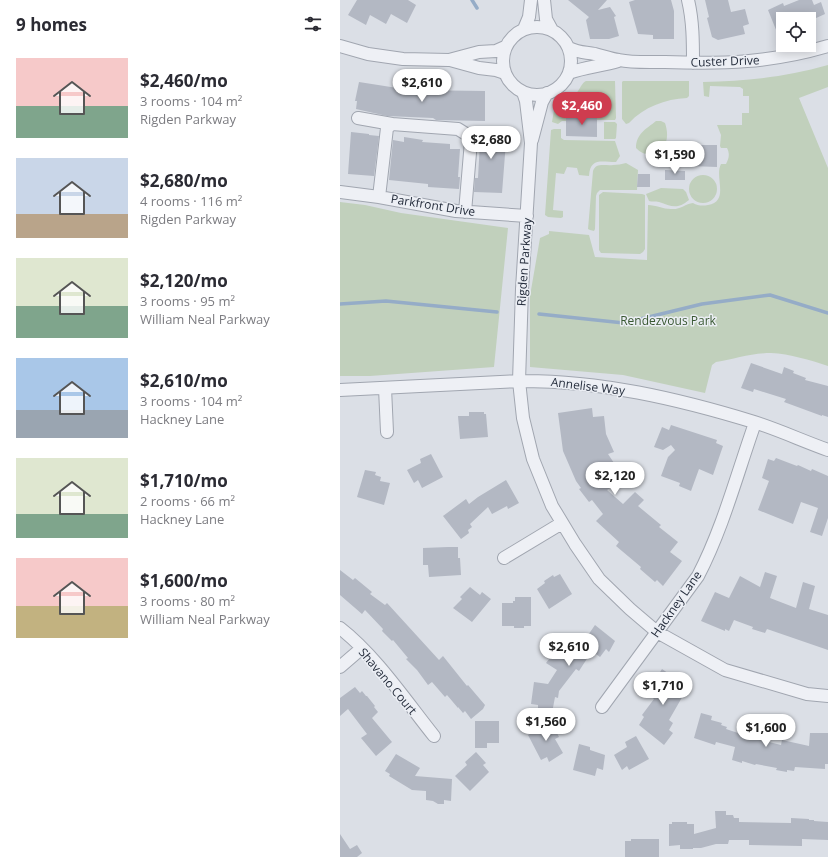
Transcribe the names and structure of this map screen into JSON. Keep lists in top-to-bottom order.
{
  "streets": {
    "street": [
      "Custer Drive",
      "Parkfront Drive",
      "Rigden Parkway",
      "Annelise Way",
      "Hackney Lane",
      "Shavano Court"
    ]
  },
  "crossings": [
    ["Custer Drive", "Rigden Parkway"],
    ["Parkfront Drive", "Rigden Parkway"],
    ["Rigden Parkway", "Annelise Way"],
    ["Rigden Parkway", "Hackney Lane"],
    ["Annelise Way", "Hackney Lane"]
  ],
  "parks": ["Rendezvous Park"],
  "page": {
    "heading": "9 homes",
    "list": [
      {
        "name": "$2,460/mo",
        "note": "3 rooms · 104 m² · Rigden Parkway"
      },
      {
        "name": "$2,680/mo",
        "note": "4 rooms · 116 m² · Rigden Parkway"
      },
      {
        "name": "$2,120/mo",
        "note": "3 rooms · 95 m² · William Neal Parkway"
      },
      {
        "name": "$2,610/mo",
        "note": "3 rooms · 104 m² · Hackney Lane"
      },
      {
        "name": "$1,710/mo",
        "note": "2 rooms · 66 m² · Hackney Lane"
      },
      {
        "name": "$1,600/mo",
        "note": "3 rooms · 80 m² · William Neal Parkway"
      }
    ],
    "price": [
      "$2,610",
      "$2,460",
      "$2,680",
      "$1,590",
      "$2,120",
      "$2,610",
      "$1,710",
      "$1,560",
      "$1,600"
    ]
  }
}
